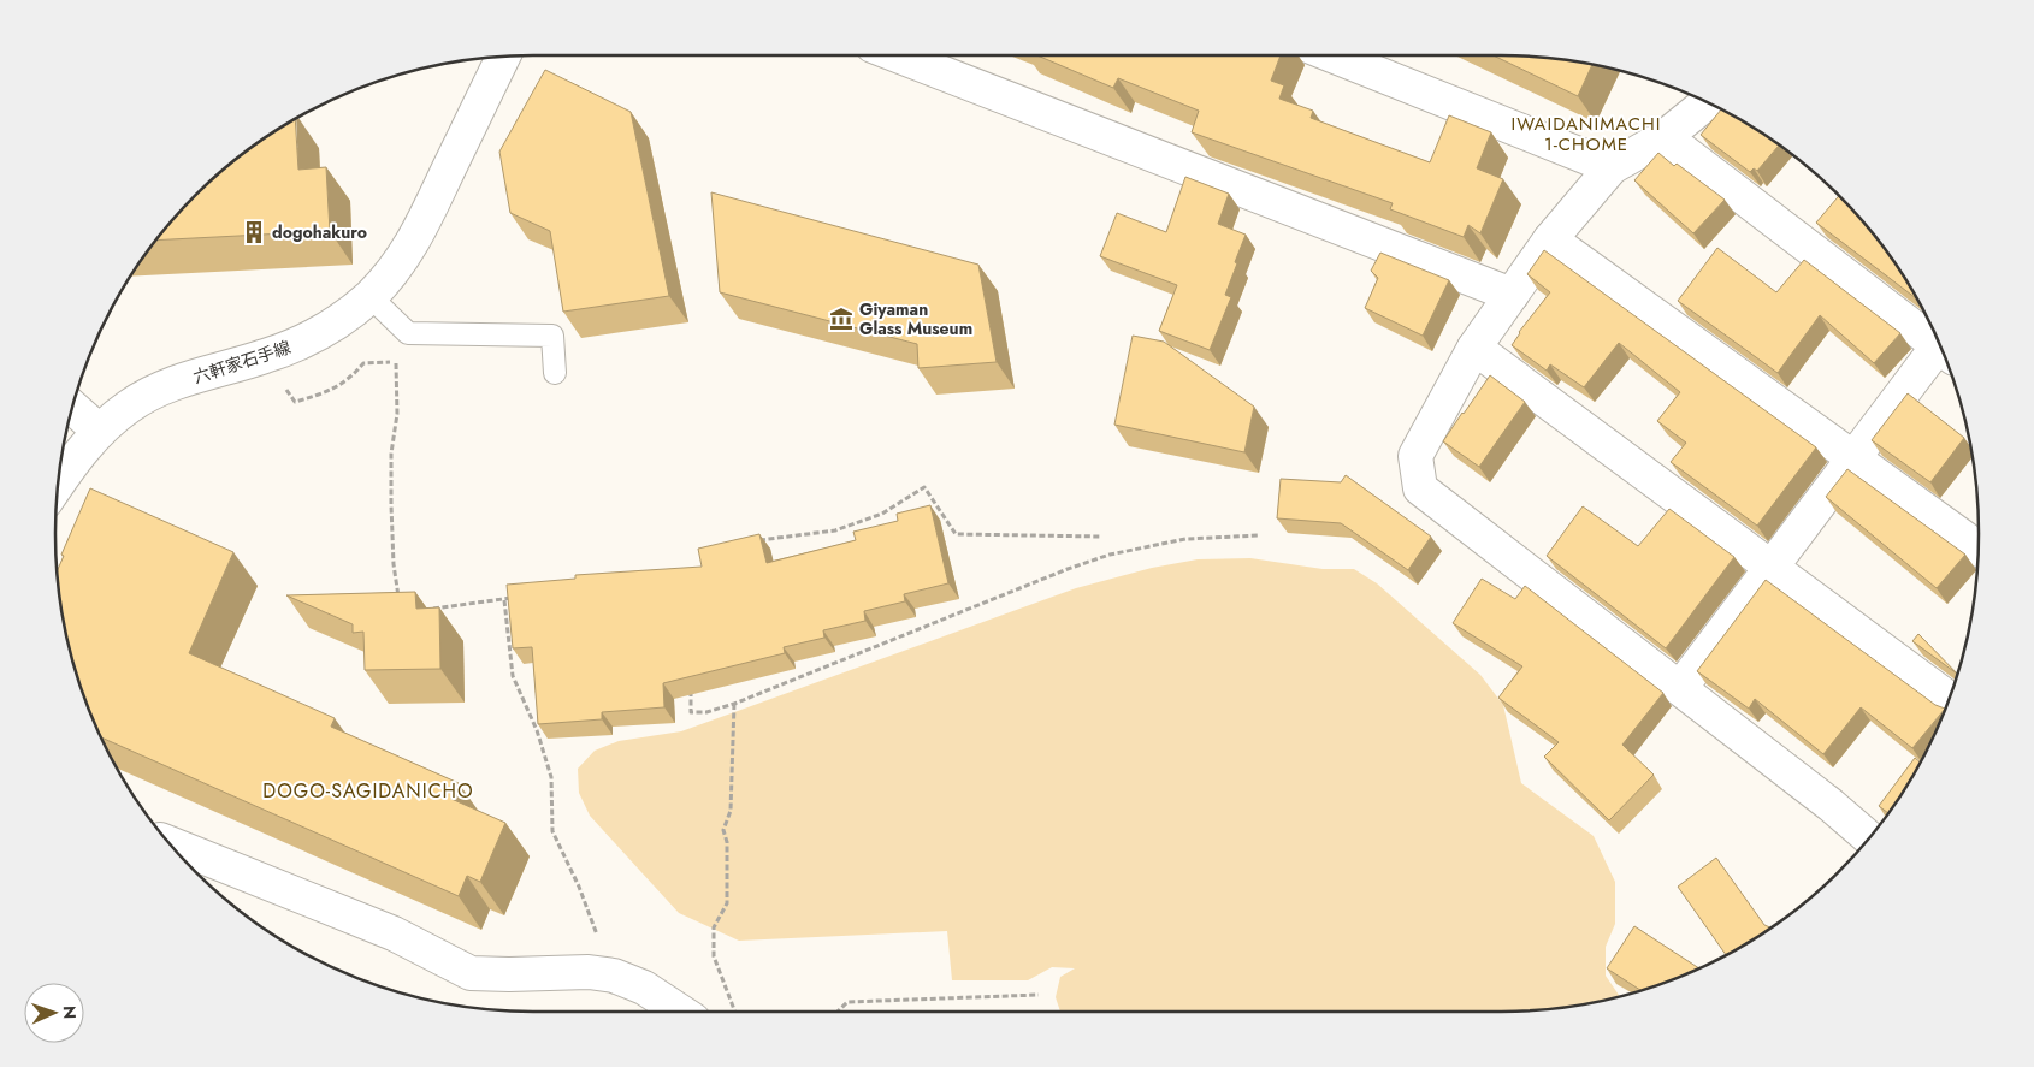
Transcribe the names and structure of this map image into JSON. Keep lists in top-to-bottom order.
{
  "streets": {
    "street": ["六軒家石手線"]
  },
  "districts": ["IWAIDANIMACHI 1-CHOME", "DOGO-SAGIDANICHO"],
  "places": {
    "building": ["dogohakuro"],
    "museum": ["Giyaman Glass Museum"]
  },
  "north": "right"
}
